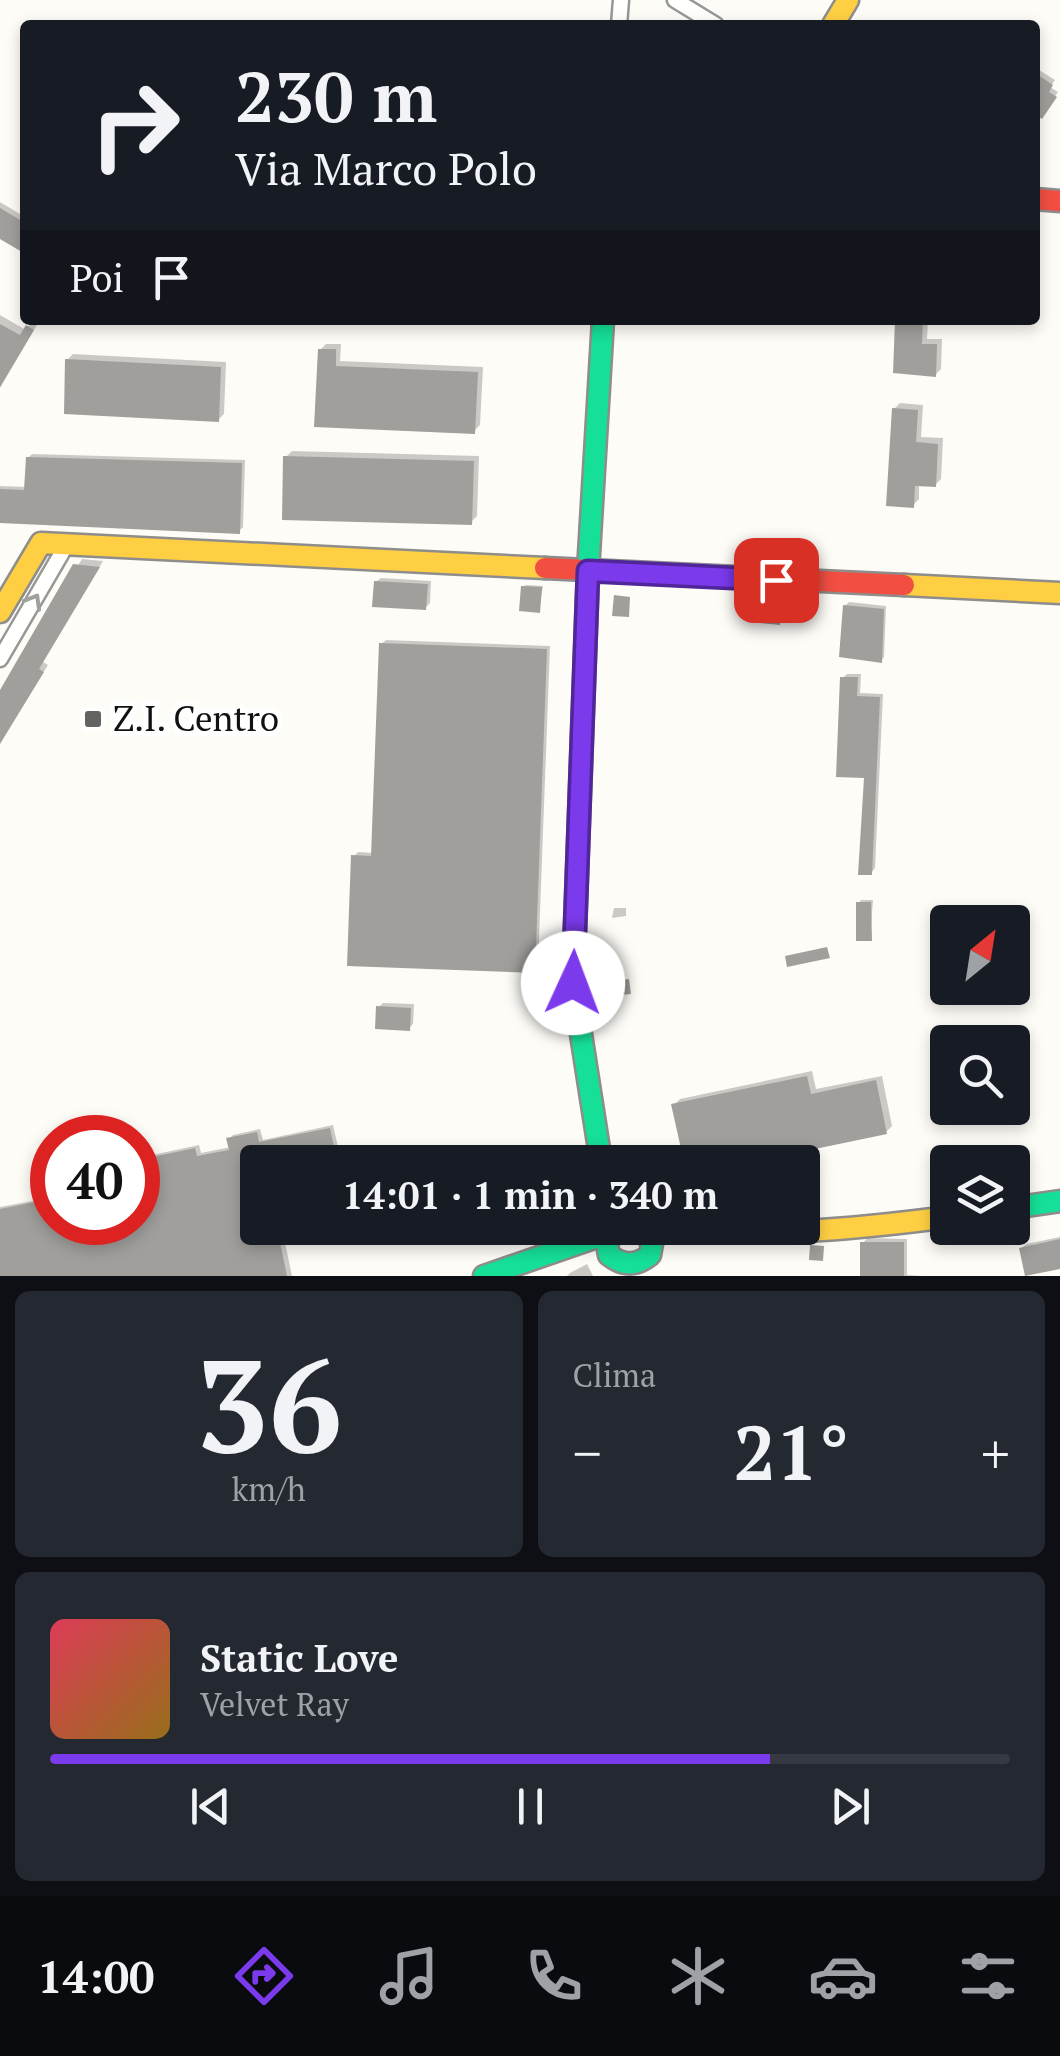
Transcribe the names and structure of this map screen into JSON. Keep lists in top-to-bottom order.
{
  "places": {
    "transit": ["Z.I. Centro"]
  },
  "north": "top right",
  "page": {
    "turn": ["230 m", "Via Marco Polo"],
    "then": "Poi",
    "limit": "40",
    "trip": "14:01 · 1 min · 340 m",
    "tile": [
      ["36", "km/h"],
      "Clima"
    ],
    "heat": ["−", "21°", "+"],
    "song": ["Static Love", "Velvet Ray"],
    "tabs": "14:00"
  }
}
